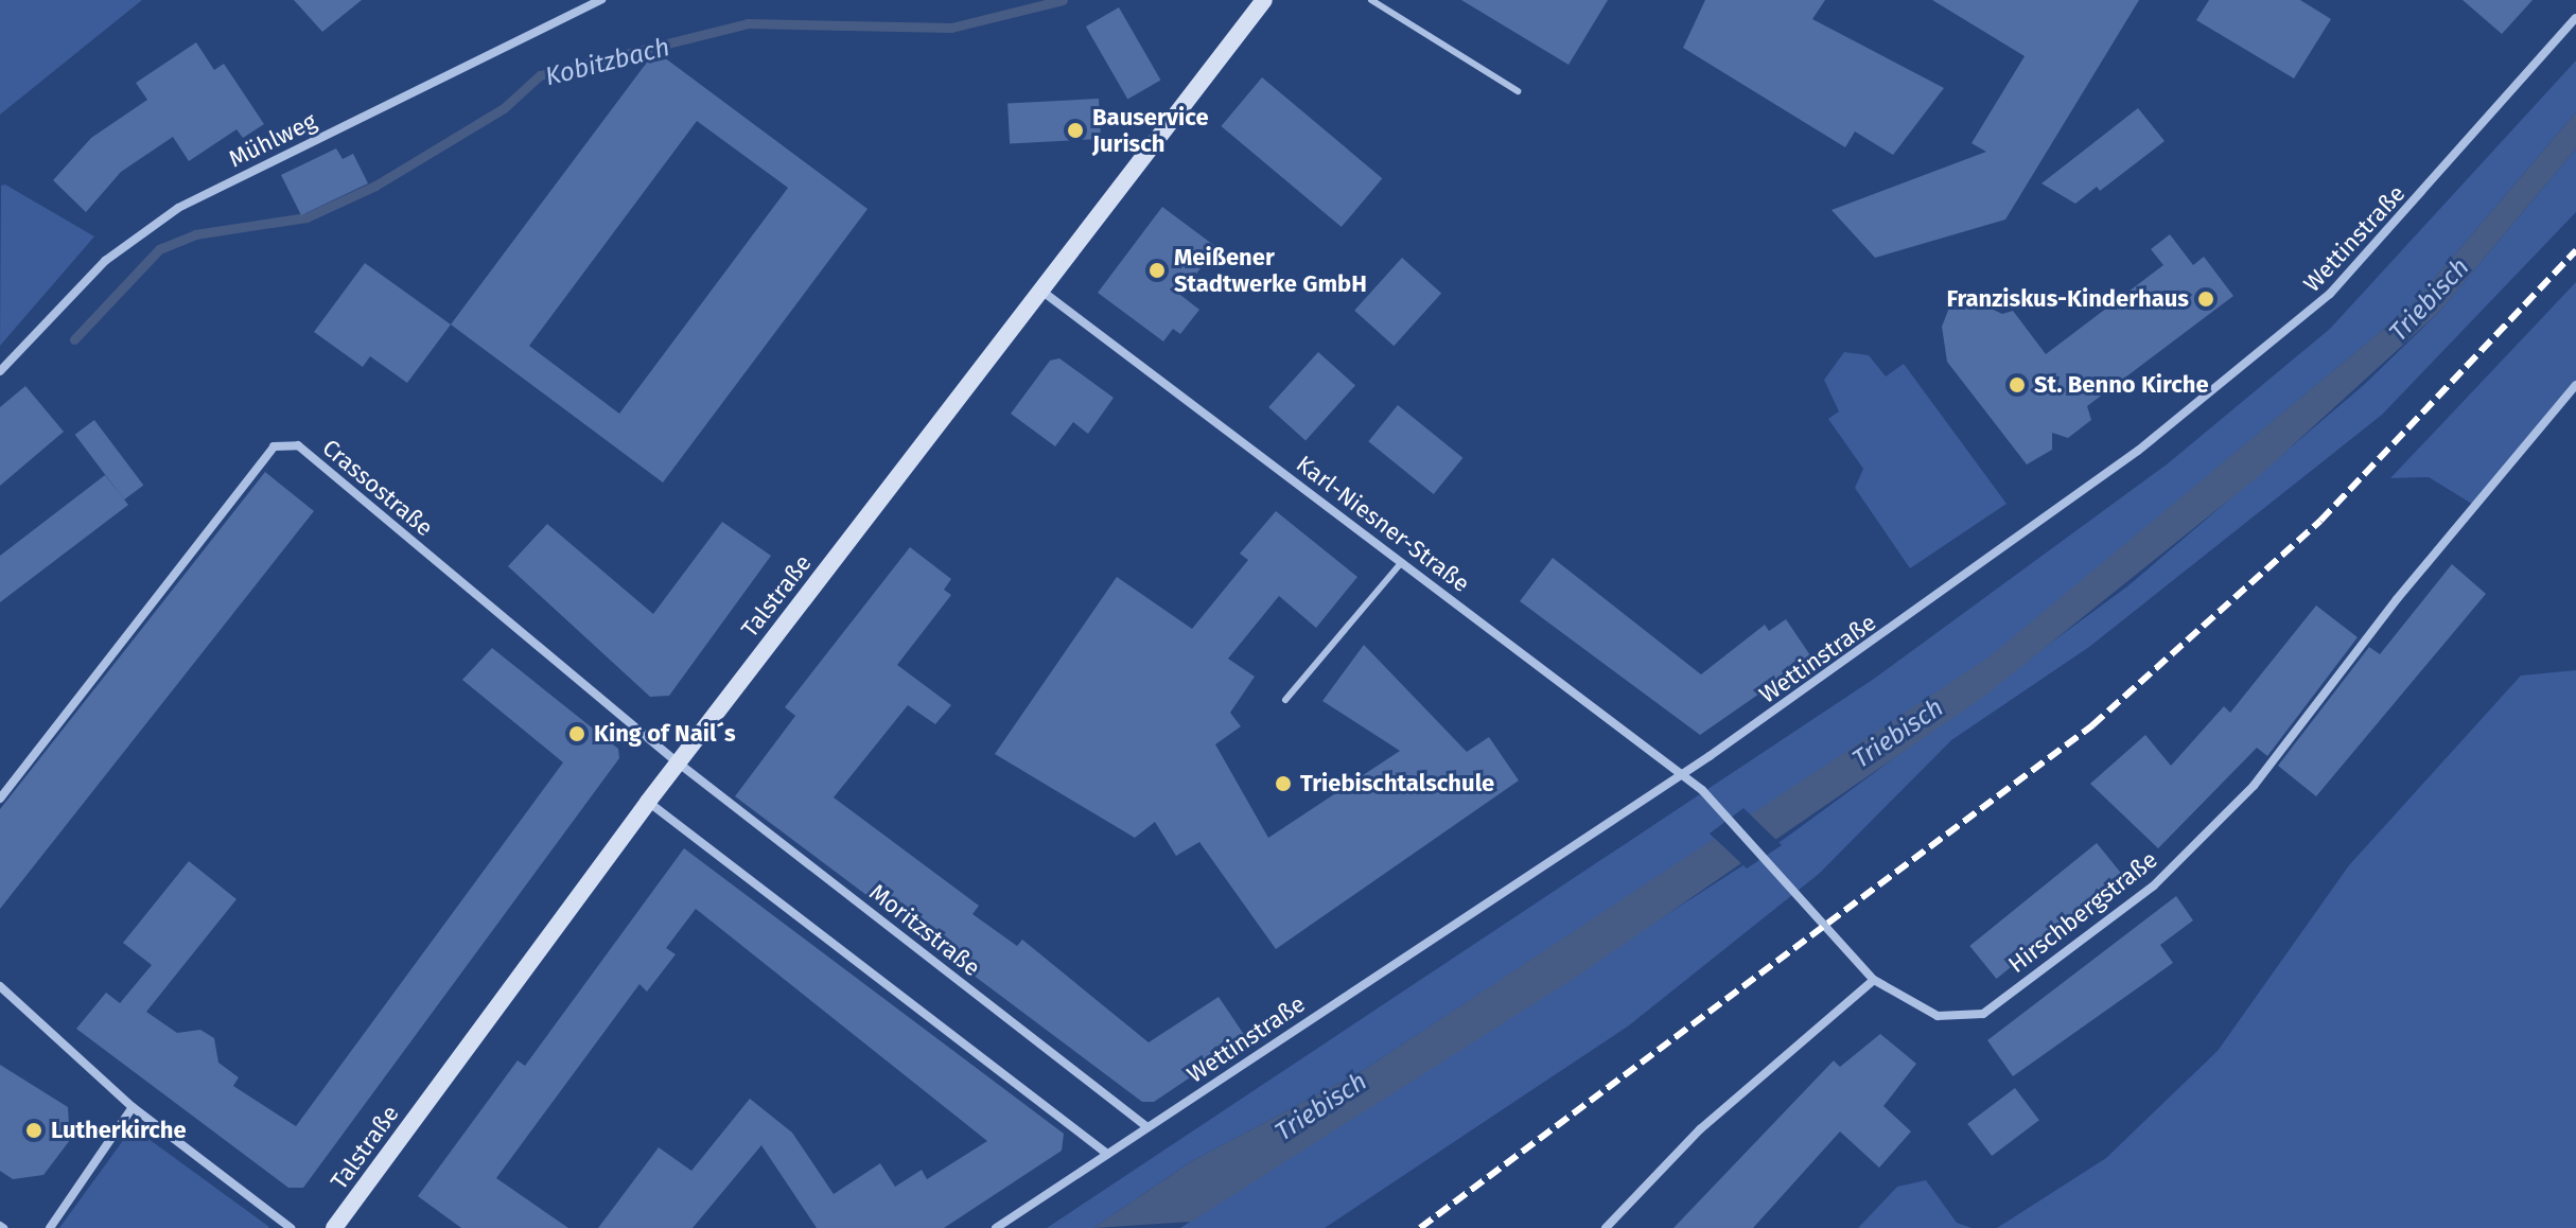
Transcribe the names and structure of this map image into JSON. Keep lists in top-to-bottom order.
{
  "streets": {
    "main road": ["Talstraße"],
    "street": [
      "Mühlweg",
      "Wettinstraße",
      "Crassostraße",
      "Karl-Niesner-Straße",
      "Hirschbergstraße",
      "Moritzstraße"
    ]
  },
  "crossings": [
    ["Wettinstraße", "Karl-Niesner-Straße"],
    ["Wettinstraße", "Moritzstraße"],
    ["Crassostraße", "Talstraße"],
    ["Crassostraße", "Moritzstraße"],
    ["Karl-Niesner-Straße", "Talstraße"],
    ["Karl-Niesner-Straße", "Hirschbergstraße"],
    ["Talstraße", "Moritzstraße"]
  ],
  "water": ["Kobitzbach", "Triebisch"],
  "places": [
    "Bauservice Jurisch",
    "Meißener Stadtwerke GmbH",
    "Franziskus-Kinderhaus",
    "St. Benno Kirche",
    "King of Nail´s",
    "Triebischtalschule",
    "Lutherkirche"
  ]
}
